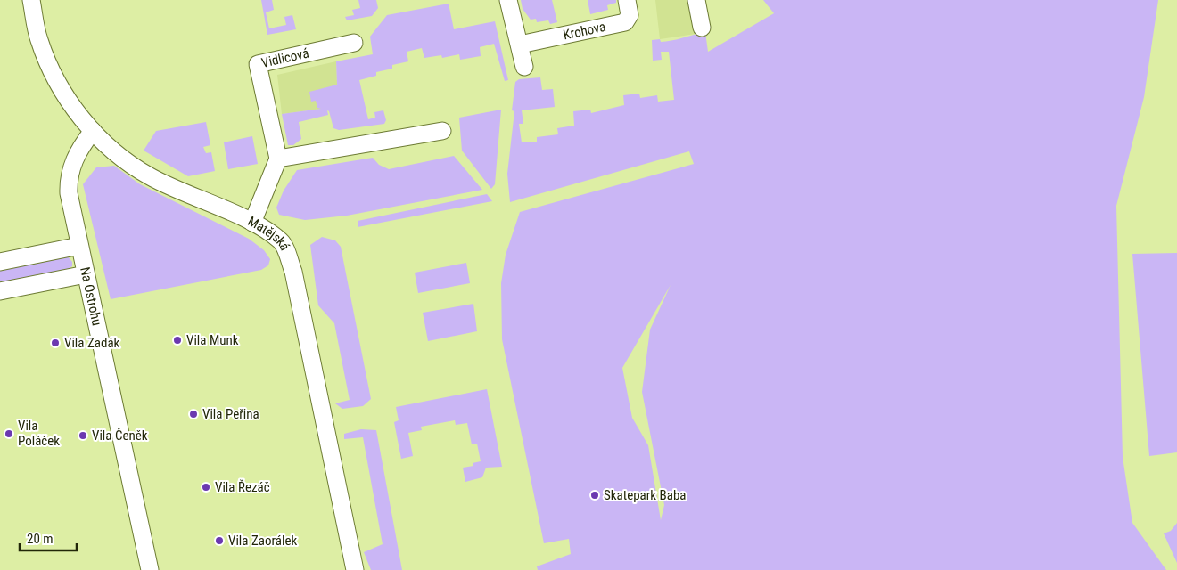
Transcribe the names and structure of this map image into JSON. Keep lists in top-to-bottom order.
{
  "streets": {
    "street": [
      "Krohova",
      "Vidlicová",
      "Matějská",
      "Na Ostrohu"
    ]
  },
  "crossings": [
    ["Matějská", "Na Ostrohu"]
  ],
  "places": [
    "Vila Munk",
    "Vila Zadák",
    "Vila Peřina",
    "Vila Poláček",
    "Vila Čeněk",
    "Vila Řezáč",
    "Skatepark Baba",
    "Vila Zaorálek"
  ],
  "scale_bar": "20 m"
}
